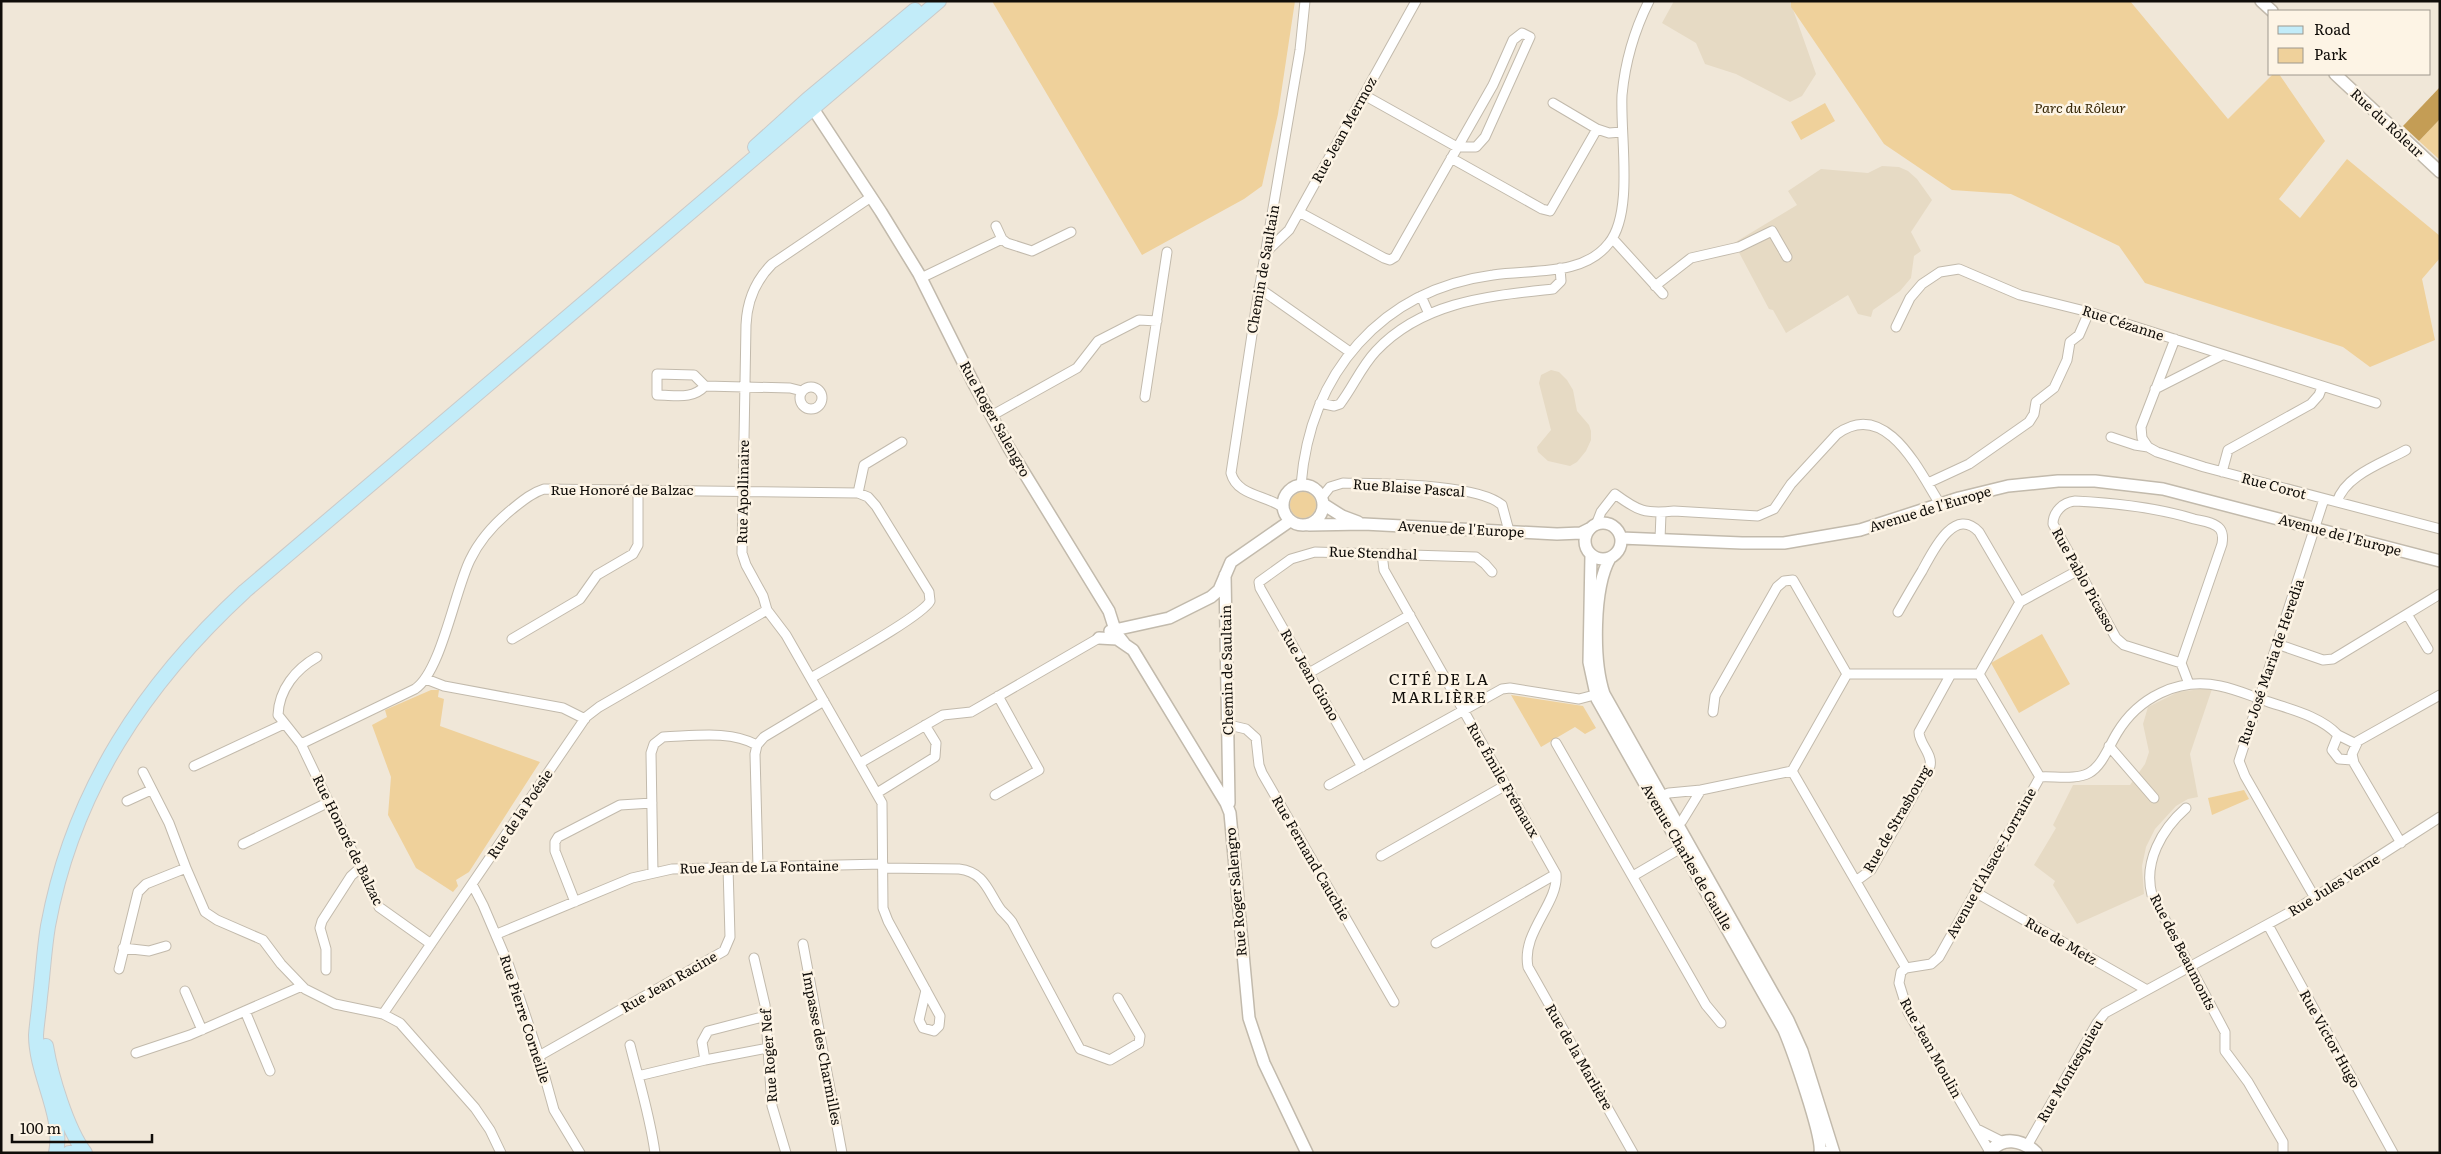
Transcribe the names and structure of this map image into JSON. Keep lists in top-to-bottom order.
{
  "streets": {
    "street": [
      "Rue du Rôleur",
      "Rue Jean Mermoz",
      "Chemin de Saultain",
      "Rue Cézanne",
      "Rue Roger Salengro",
      "Rue Corot",
      "Rue Blaise Pascal",
      "Rue Honoré de Balzac",
      "Rue Apollinaire",
      "Avenue de l'Europe",
      "Rue Stendhal",
      "Rue Pablo Picasso",
      "Rue José Maria de Heredia",
      "Rue Jean Giono",
      "Rue Émile Frémaux",
      "Rue de la Poésie",
      "Rue de Strasbourg",
      "Avenue Charles de Gaulle",
      "Rue Fernand Cauchie",
      "Avenue d'Alsace-Lorraine",
      "Rue Jean de La Fontaine",
      "Rue Jules Verne",
      "Rue de Metz",
      "Rue des Beaumonts",
      "Rue Jean Racine",
      "Rue Pierre Corneille",
      "Rue Victor Hugo",
      "Impasse des Charmilles",
      "Rue Jean Moulin",
      "Rue Roger Nef",
      "Rue de la Marlière",
      "Rue Montesquieu"
    ]
  },
  "crossings": [
    ["Rue Jean Mermoz", "Chemin de Saultain"],
    ["Chemin de Saultain", "Rue Roger Salengro"],
    ["Chemin de Saultain", "Rue Blaise Pascal"],
    ["Chemin de Saultain", "Avenue de l'Europe"],
    ["Chemin de Saultain", "Rue Fernand Cauchie"],
    ["Rue Roger Salengro", "Rue Apollinaire"],
    ["Rue Corot", "Rue José Maria de Heredia"],
    ["Rue Blaise Pascal", "Avenue de l'Europe"],
    ["Rue Honoré de Balzac", "Rue Apollinaire"],
    ["Rue Honoré de Balzac", "Rue de la Poésie"],
    ["Rue Apollinaire", "Rue de la Poésie"],
    ["Rue Apollinaire", "Rue Jean de La Fontaine"],
    ["Avenue de l'Europe", "Rue José Maria de Heredia"],
    ["Avenue de l'Europe", "Avenue Charles de Gaulle"],
    ["Rue Stendhal", "Rue Jean Giono"],
    ["Rue Stendhal", "Rue Émile Frémaux"],
    ["Rue José Maria de Heredia", "Rue Jules Verne"],
    ["Rue Émile Frémaux", "Rue de la Marlière"],
    ["Rue de la Poésie", "Rue Pierre Corneille"],
    ["Avenue d'Alsace-Lorraine", "Rue de Metz"],
    ["Avenue d'Alsace-Lorraine", "Rue Jean Moulin"],
    ["Rue Jean de La Fontaine", "Rue Jean Racine"],
    ["Rue Jean de La Fontaine", "Rue Pierre Corneille"],
    ["Rue Jules Verne", "Rue Victor Hugo"],
    ["Rue Jules Verne", "Rue Montesquieu"],
    ["Rue de Metz", "Rue Montesquieu"],
    ["Rue des Beaumonts", "Rue Montesquieu"],
    ["Rue Jean Racine", "Rue Pierre Corneille"]
  ],
  "districts": ["CITÉ DE LA MARLIÈRE"],
  "parks": ["Parc du Rôleur"],
  "legend": ["Road", "Park"],
  "scale_bar": "100 m"
}
